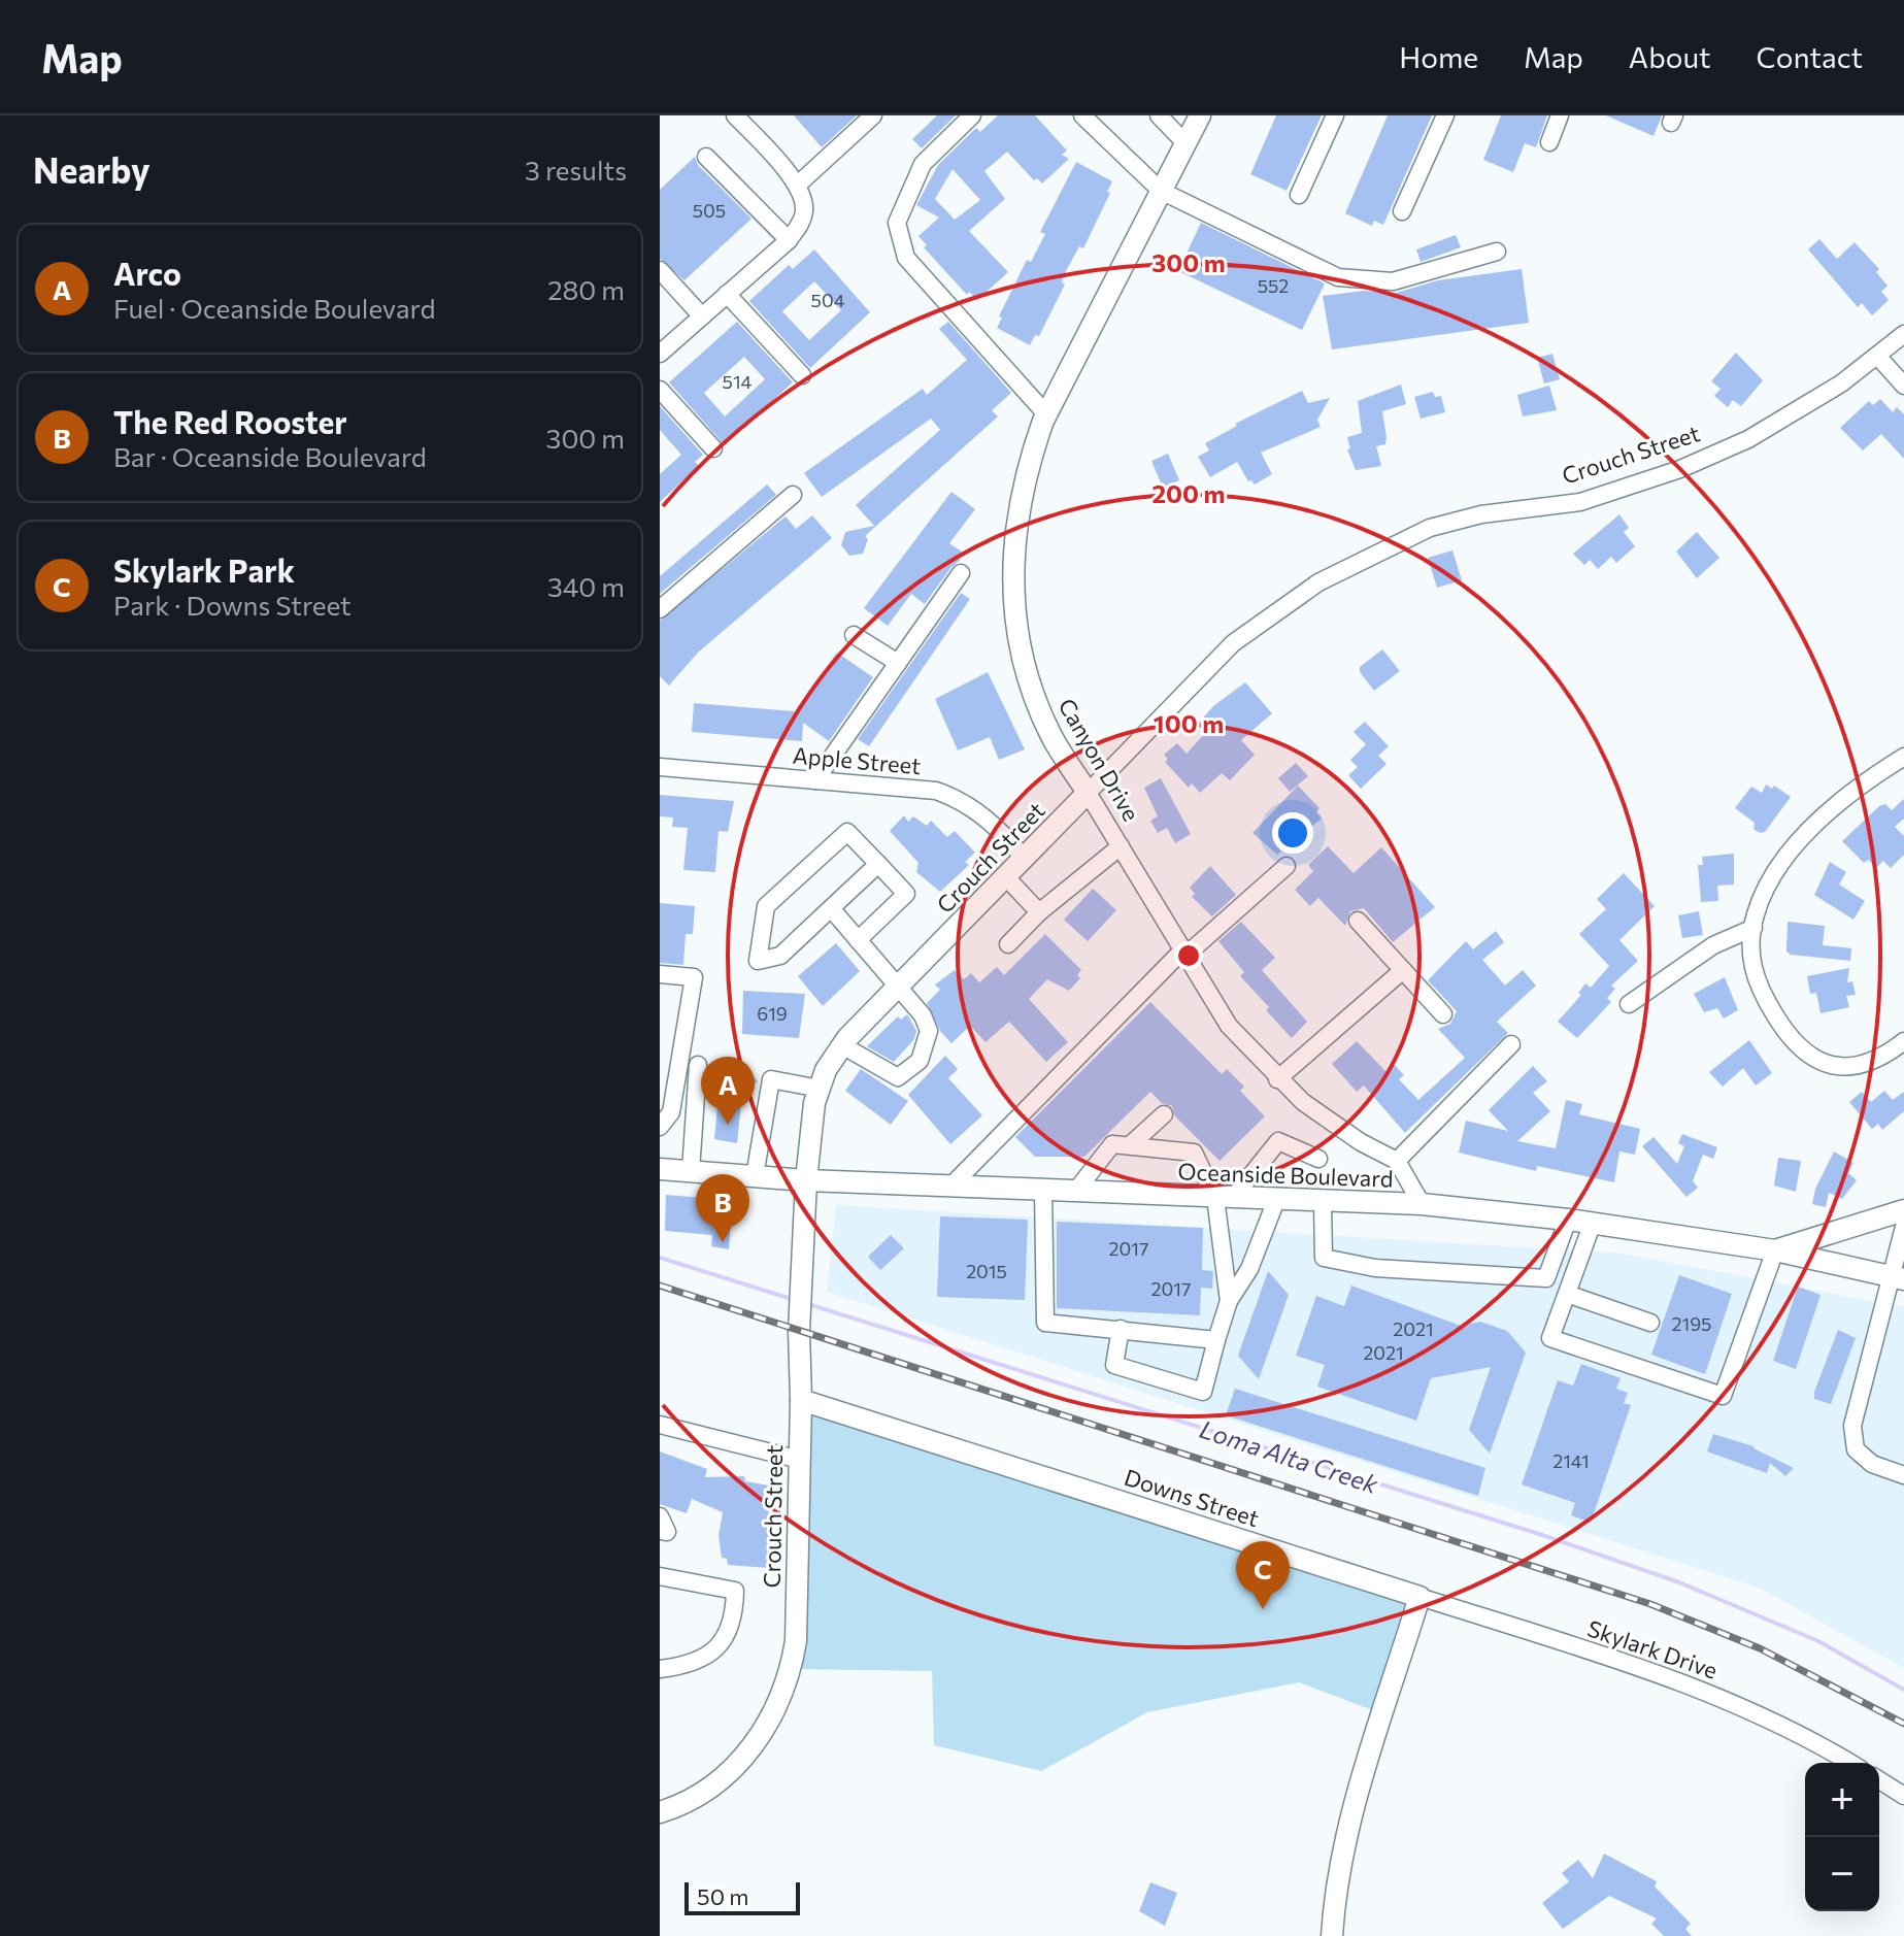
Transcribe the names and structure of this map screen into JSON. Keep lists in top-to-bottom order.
{
  "streets": {
    "main road": [
      "Crouch Street",
      "Canyon Drive",
      "Oceanside Boulevard",
      "Downs Street"
    ],
    "street": ["Apple Street", "Skylark Drive"]
  },
  "crossings": [
    ["Crouch Street", "Canyon Drive"],
    ["Crouch Street", "Apple Street"],
    ["Crouch Street", "Oceanside Boulevard"],
    ["Crouch Street", "Downs Street"],
    ["Downs Street", "Skylark Drive"]
  ],
  "water": ["Loma Alta Creek"],
  "house_numbers": [
    "505",
    "552",
    "504",
    "514",
    "619",
    "2017",
    "2015",
    "2017",
    "2195",
    "2021",
    "2021",
    "2141"
  ],
  "scale_bar": "50 m",
  "page": {
    "header": "Map",
    "nav": [
      "Home",
      "Map",
      "About",
      "Contact"
    ],
    "heading": ["Nearby", "3 results"],
    "list": [
      {
        "mark": "A",
        "name": "Arco",
        "note": "Fuel · Oceanside Boulevard",
        "value": "280 m"
      },
      {
        "mark": "B",
        "name": "The Red Rooster",
        "note": "Bar · Oceanside Boulevard",
        "value": "300 m"
      },
      {
        "mark": "C",
        "name": "Skylark Park",
        "note": "Park · Downs Street",
        "value": "340 m"
      }
    ],
    "pins": ["A", "B", "C"],
    "map_buttons": ["+", "−"],
    "scale": "50 m"
  },
  "rings": ["300 m", "200 m", "100 m"]
}
